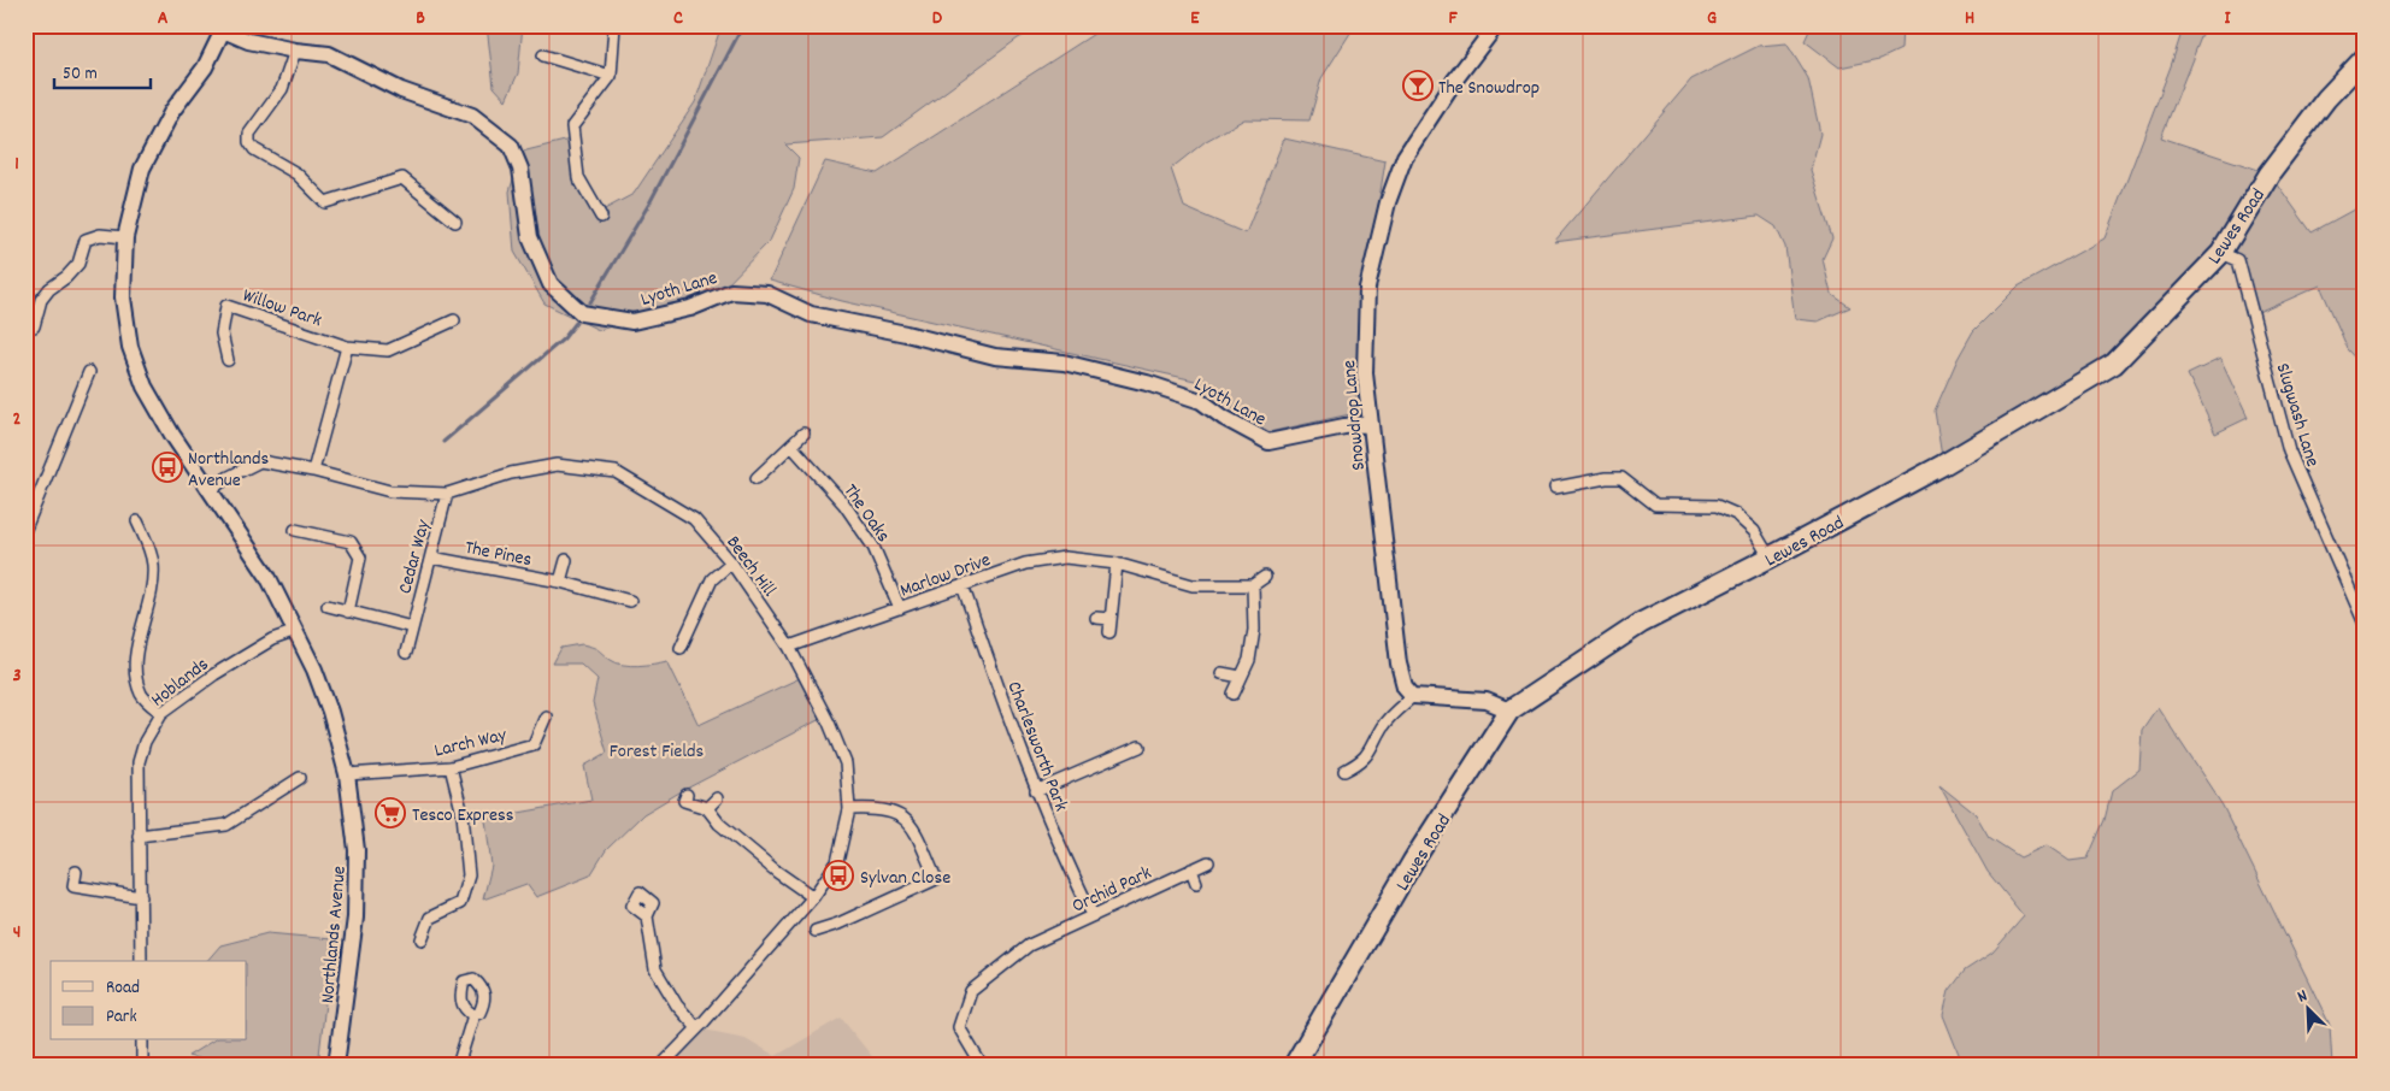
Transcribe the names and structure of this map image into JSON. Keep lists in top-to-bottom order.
{
  "streets": {
    "highway": ["Lewes Road"],
    "street": [
      "Lyoth Lane",
      "Willow Park",
      "Slugwash Lane",
      "Snowdrop Lane",
      "The Oaks",
      "The Pines",
      "Cedar Way",
      "Beech Hill",
      "Marlow Drive",
      "Hoblands",
      "Larch Way",
      "Charlesworth Park",
      "Orchid Park",
      "Northlands Avenue"
    ]
  },
  "crossings": [
    ["Lewes Road", "Slugwash Lane"],
    ["Lyoth Lane", "Snowdrop Lane"],
    ["Lyoth Lane", "Northlands Avenue"],
    ["The Oaks", "Marlow Drive"],
    ["The Pines", "Cedar Way"],
    ["Cedar Way", "Beech Hill"],
    ["Beech Hill", "Marlow Drive"],
    ["Beech Hill", "Northlands Avenue"],
    ["Marlow Drive", "Charlesworth Park"],
    ["Hoblands", "Northlands Avenue"],
    ["Larch Way", "Northlands Avenue"],
    ["Charlesworth Park", "Orchid Park"]
  ],
  "parks": ["Forest Fields"],
  "places": {
    "bar": ["The Snowdrop"],
    "bus stop": ["Northlands Avenue", "Sylvan Close"],
    "supermarket": ["Tesco Express"]
  },
  "legend": ["Road", "Park"],
  "scale_bar": "50 m",
  "north": "top left",
  "grid": {
    "columns": [
      "A",
      "B",
      "C",
      "D",
      "E",
      "F",
      "G",
      "H",
      "I"
    ],
    "rows": [
      "1",
      "2",
      "3",
      "4"
    ]
  }
}
